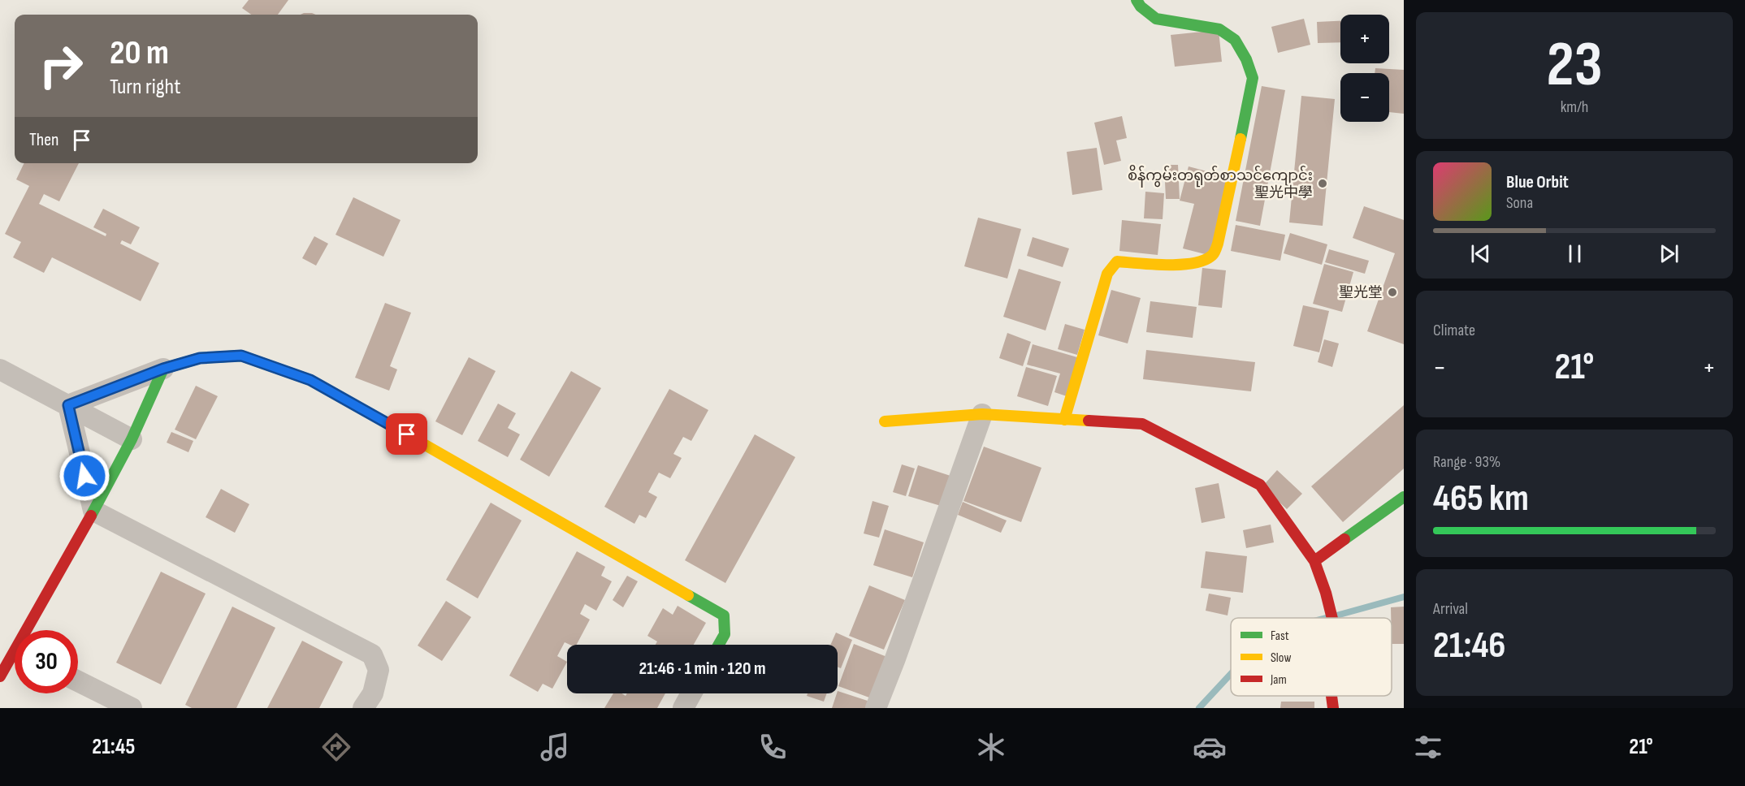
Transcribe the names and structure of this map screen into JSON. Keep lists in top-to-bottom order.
{
  "places": ["စိန်ကွမ်းတရုတ်စာသင်ကျောင်း 聖光中學", "聖光堂"],
  "legend": ["Fast", "Slow", "Jam"],
  "page": {
    "tile": [
      ["23", "km/h"],
      "Climate",
      ["Range · 93%", "465 km"],
      ["Arrival", "21:46"]
    ],
    "map_buttons": ["+", "−"],
    "turn": ["20 m", "Turn right"],
    "then": "Then",
    "song": ["Blue Orbit", "Sona"],
    "heat": ["−", "21°", "+"],
    "limit": "30",
    "trip": "21:46 · 1 min · 120 m",
    "tabs": ["21:45", "21°"]
  }
}
